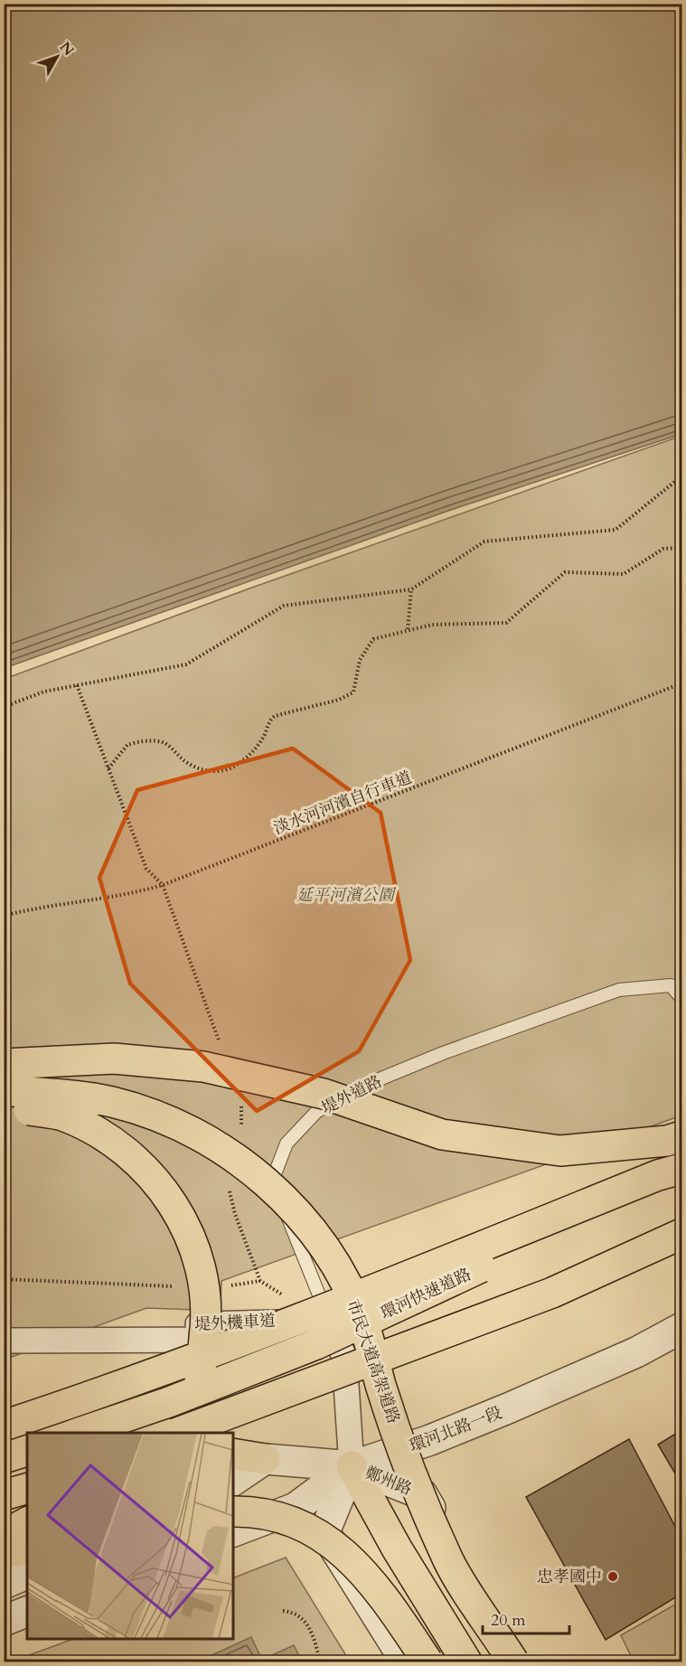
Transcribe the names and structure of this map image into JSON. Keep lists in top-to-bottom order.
{
  "streets": {
    "highway": ["環河快速道路", "市民大道高架道路"],
    "street": [
      "堤外道路",
      "堤外機車道",
      "環河北路一段",
      "鄭州路"
    ],
    "path": ["淡水河河濱自行車道"]
  },
  "crossings": [
    ["堤外道路", "堤外機車道"],
    ["堤外道路", "環河北路一段"],
    ["堤外道路", "鄭州路"],
    ["環河北路一段", "鄭州路"]
  ],
  "parks": ["延平河濱公園"],
  "places": ["忠孝國中"],
  "scale_bar": "20 m",
  "north": "top right"
}
